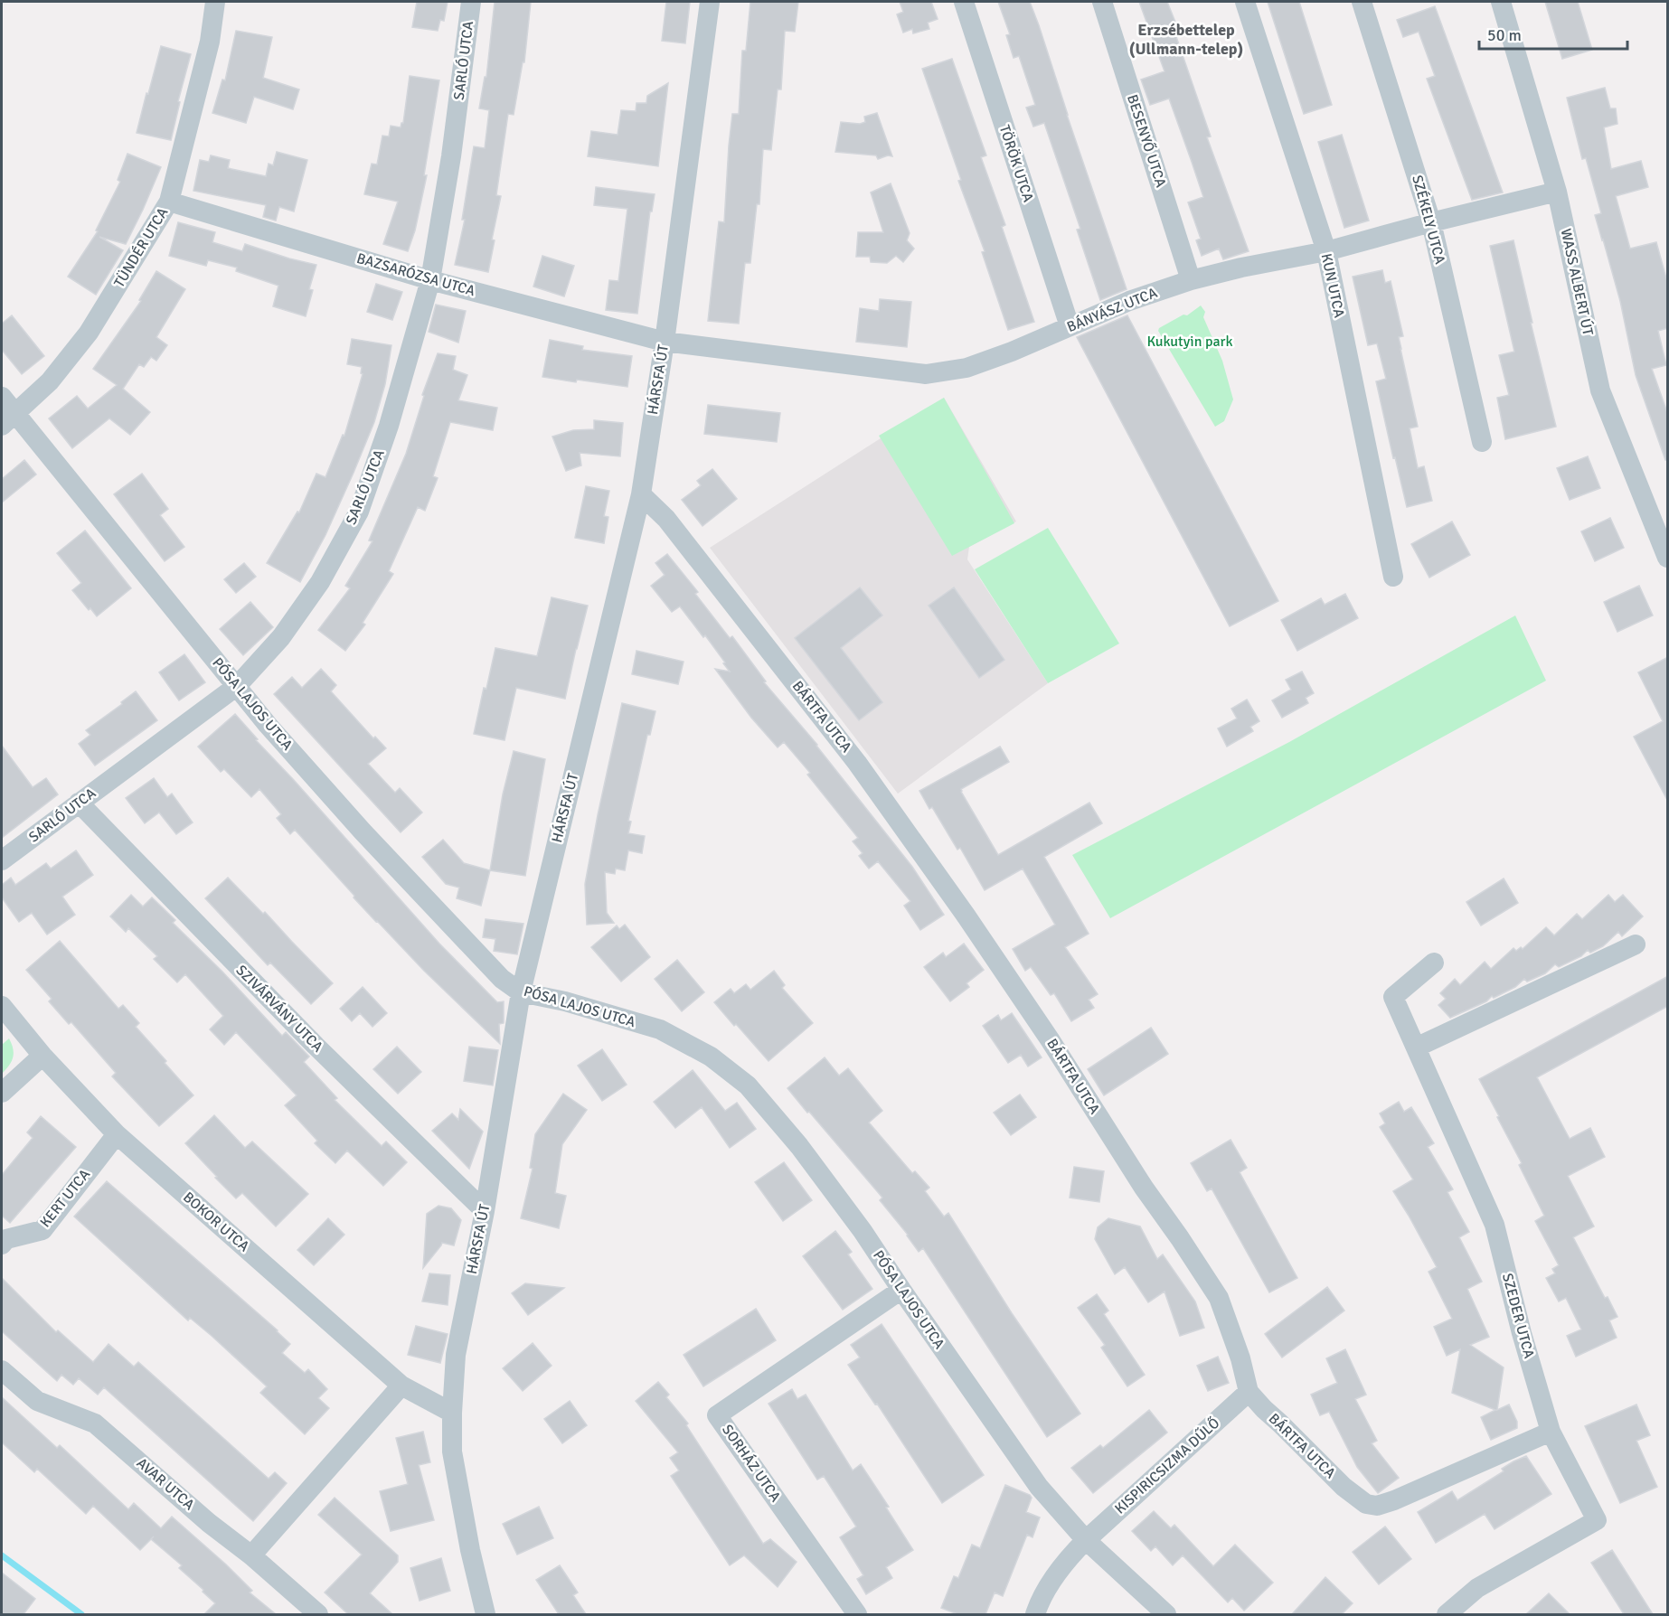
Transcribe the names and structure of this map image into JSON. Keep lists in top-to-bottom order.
{
  "streets": {
    "street": [
      "SARLÓ UTCA",
      "BESENYŐ UTCA",
      "TÖRÖK UTCA",
      "SZÉKELY UTCA",
      "TÜNDÉR UTCA",
      "BAZSARÓZSA UTCA",
      "WASS ALBERT ÚT",
      "KUN UTCA",
      "BÁNYÁSZ UTCA",
      "HÁRSFA ÚT",
      "PÓSA LAJOS UTCA",
      "BÁRTFA UTCA",
      "SZIVÁRVÁNY UTCA",
      "KERT UTCA",
      "BOKOR UTCA",
      "SZEDER UTCA",
      "SORHÁZ UTCA",
      "KISPIRICSIZMA DŰLŐ",
      "AVAR UTCA"
    ]
  },
  "crossings": [
    ["SARLÓ UTCA", "BAZSARÓZSA UTCA"],
    ["SARLÓ UTCA", "PÓSA LAJOS UTCA"],
    ["SARLÓ UTCA", "SZIVÁRVÁNY UTCA"],
    ["BESENYŐ UTCA", "BÁNYÁSZ UTCA"],
    ["TÖRÖK UTCA", "BÁNYÁSZ UTCA"],
    ["SZÉKELY UTCA", "BÁNYÁSZ UTCA"],
    ["TÜNDÉR UTCA", "BAZSARÓZSA UTCA"],
    ["TÜNDÉR UTCA", "PÓSA LAJOS UTCA"],
    ["BAZSARÓZSA UTCA", "BÁNYÁSZ UTCA"],
    ["BAZSARÓZSA UTCA", "HÁRSFA ÚT"],
    ["WASS ALBERT ÚT", "BÁNYÁSZ UTCA"],
    ["KUN UTCA", "BÁNYÁSZ UTCA"],
    ["BÁNYÁSZ UTCA", "HÁRSFA ÚT"],
    ["HÁRSFA ÚT", "PÓSA LAJOS UTCA"],
    ["HÁRSFA ÚT", "BÁRTFA UTCA"],
    ["HÁRSFA ÚT", "SZIVÁRVÁNY UTCA"],
    ["HÁRSFA ÚT", "BOKOR UTCA"],
    ["PÓSA LAJOS UTCA", "SORHÁZ UTCA"],
    ["PÓSA LAJOS UTCA", "KISPIRICSIZMA DŰLŐ"],
    ["BÁRTFA UTCA", "SZEDER UTCA"],
    ["BÁRTFA UTCA", "KISPIRICSIZMA DŰLŐ"],
    ["KERT UTCA", "BOKOR UTCA"]
  ],
  "districts": ["Erzsébettelep (Ullmann-telep)"],
  "parks": ["Kukutyin park"],
  "scale_bar": "50 m"
}
